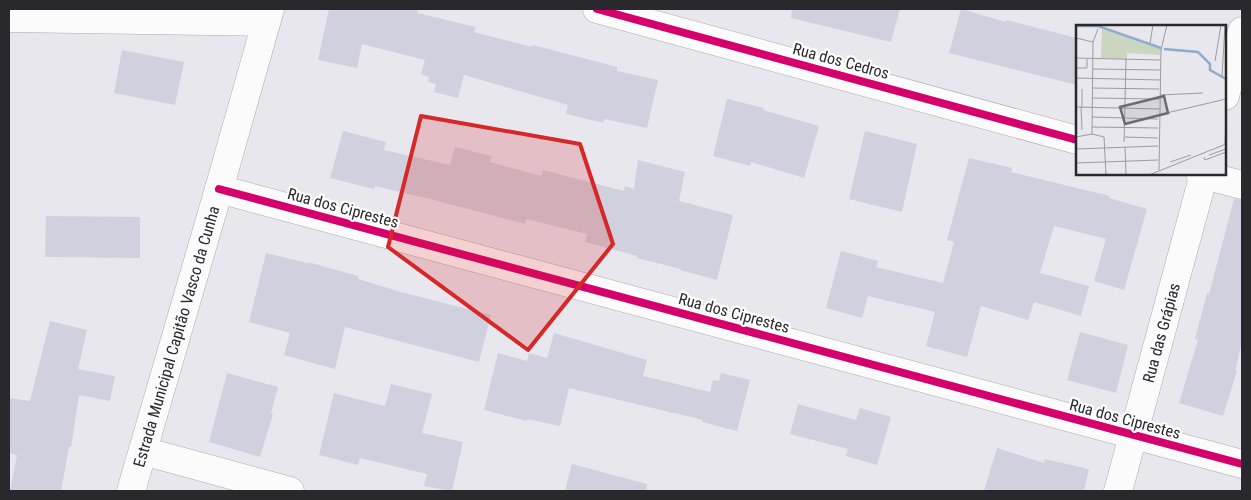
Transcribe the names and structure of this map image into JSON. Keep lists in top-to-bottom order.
{
  "streets": {
    "street": [
      "Rua dos Cedros",
      "Rua dos Ciprestes",
      "Rua das Grápias",
      "Estrada Municipal Capitão Vasco da Cunha"
    ]
  },
  "crossings": [
    ["Rua dos Ciprestes", "Rua das Grápias"],
    ["Rua dos Ciprestes", "Estrada Municipal Capitão Vasco da Cunha"]
  ]
}
